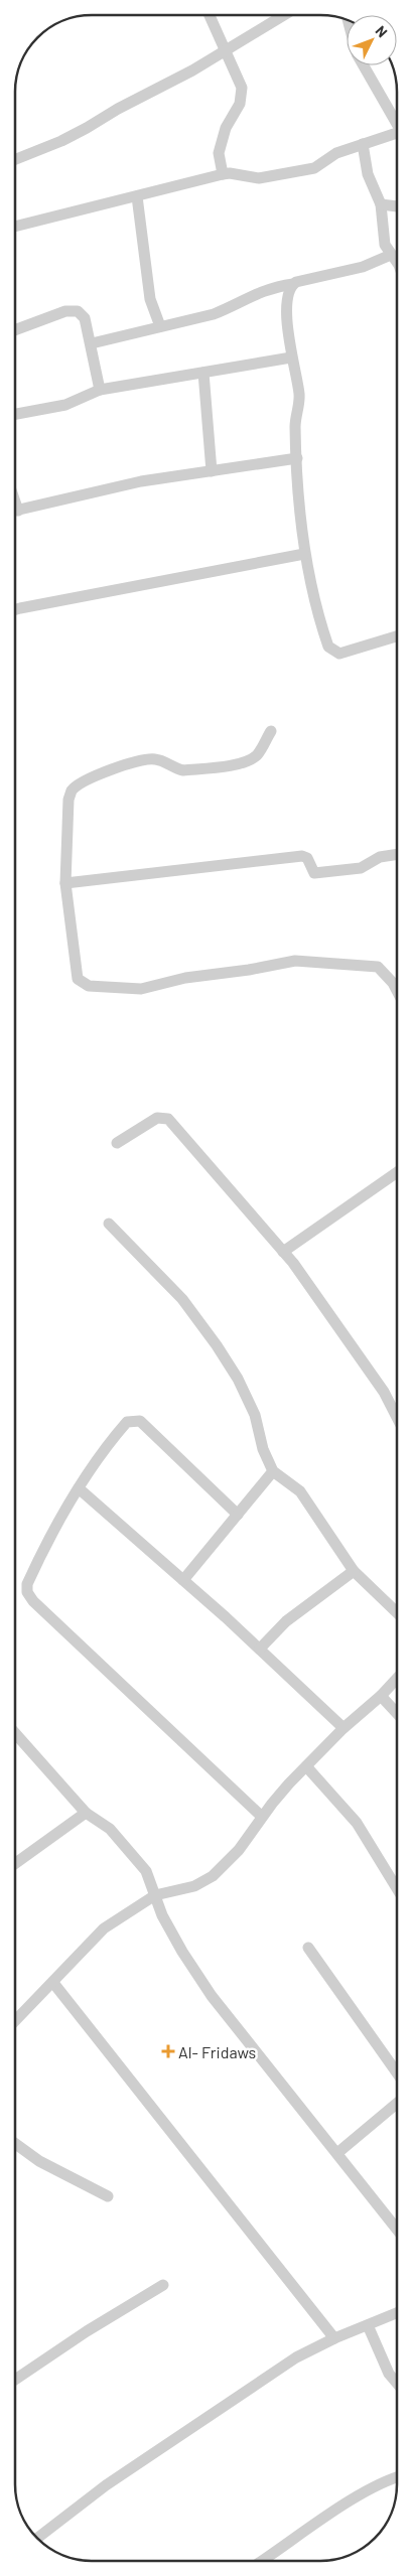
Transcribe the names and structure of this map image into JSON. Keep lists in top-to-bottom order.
{
  "places": {
    "health": ["Al- Fridaws"]
  },
  "north": "top right"
}
